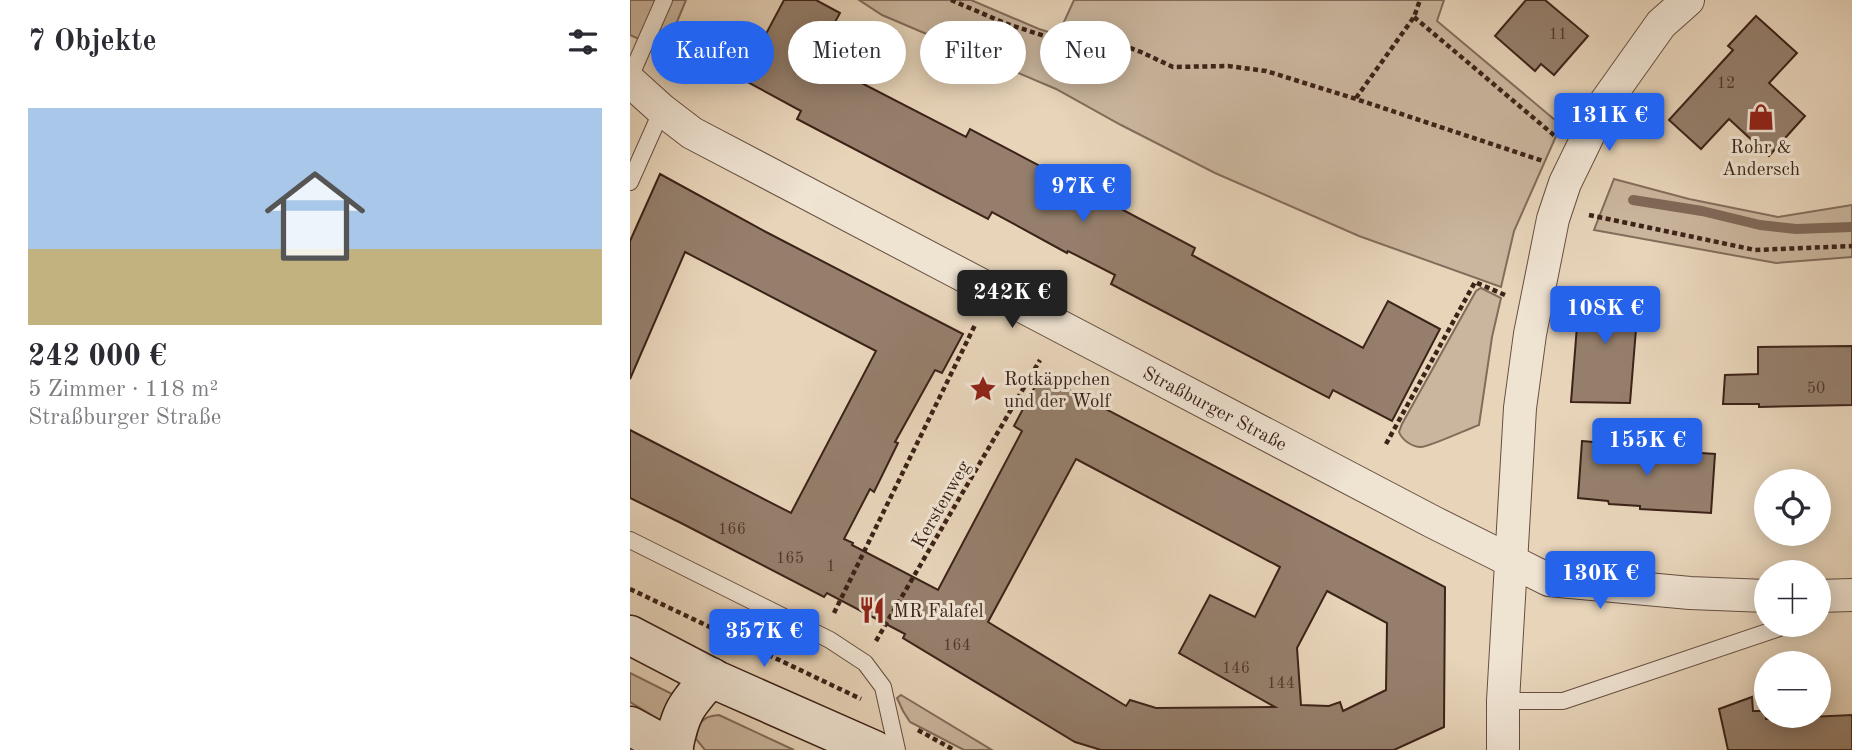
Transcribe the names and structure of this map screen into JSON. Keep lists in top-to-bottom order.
{
  "streets": {
    "street": ["Straßburger Straße"],
    "path": ["Kerstenweg"]
  },
  "places": {
    "shop": ["Rohr & Andersch"],
    "place": ["Rotkäppchen und der Wolf"],
    "restaurant": ["MR Falafel"]
  },
  "house_numbers": [
    "11",
    "12",
    "50",
    "166",
    "165",
    "1",
    "164",
    "146",
    "144"
  ],
  "page": {
    "heading": "7 Objekte",
    "chip": [
      "Kaufen",
      "Mieten",
      "Filter",
      "Neu"
    ],
    "list": [
      {
        "name": "242 000 €",
        "note": "5 Zimmer · 118 m² · Straßburger Straße"
      }
    ],
    "price": [
      "131K €",
      "97K €",
      "242K €",
      "108K €",
      "155K €",
      "130K €",
      "357K €"
    ],
    "map_buttons": ["+", "−"]
  }
}
